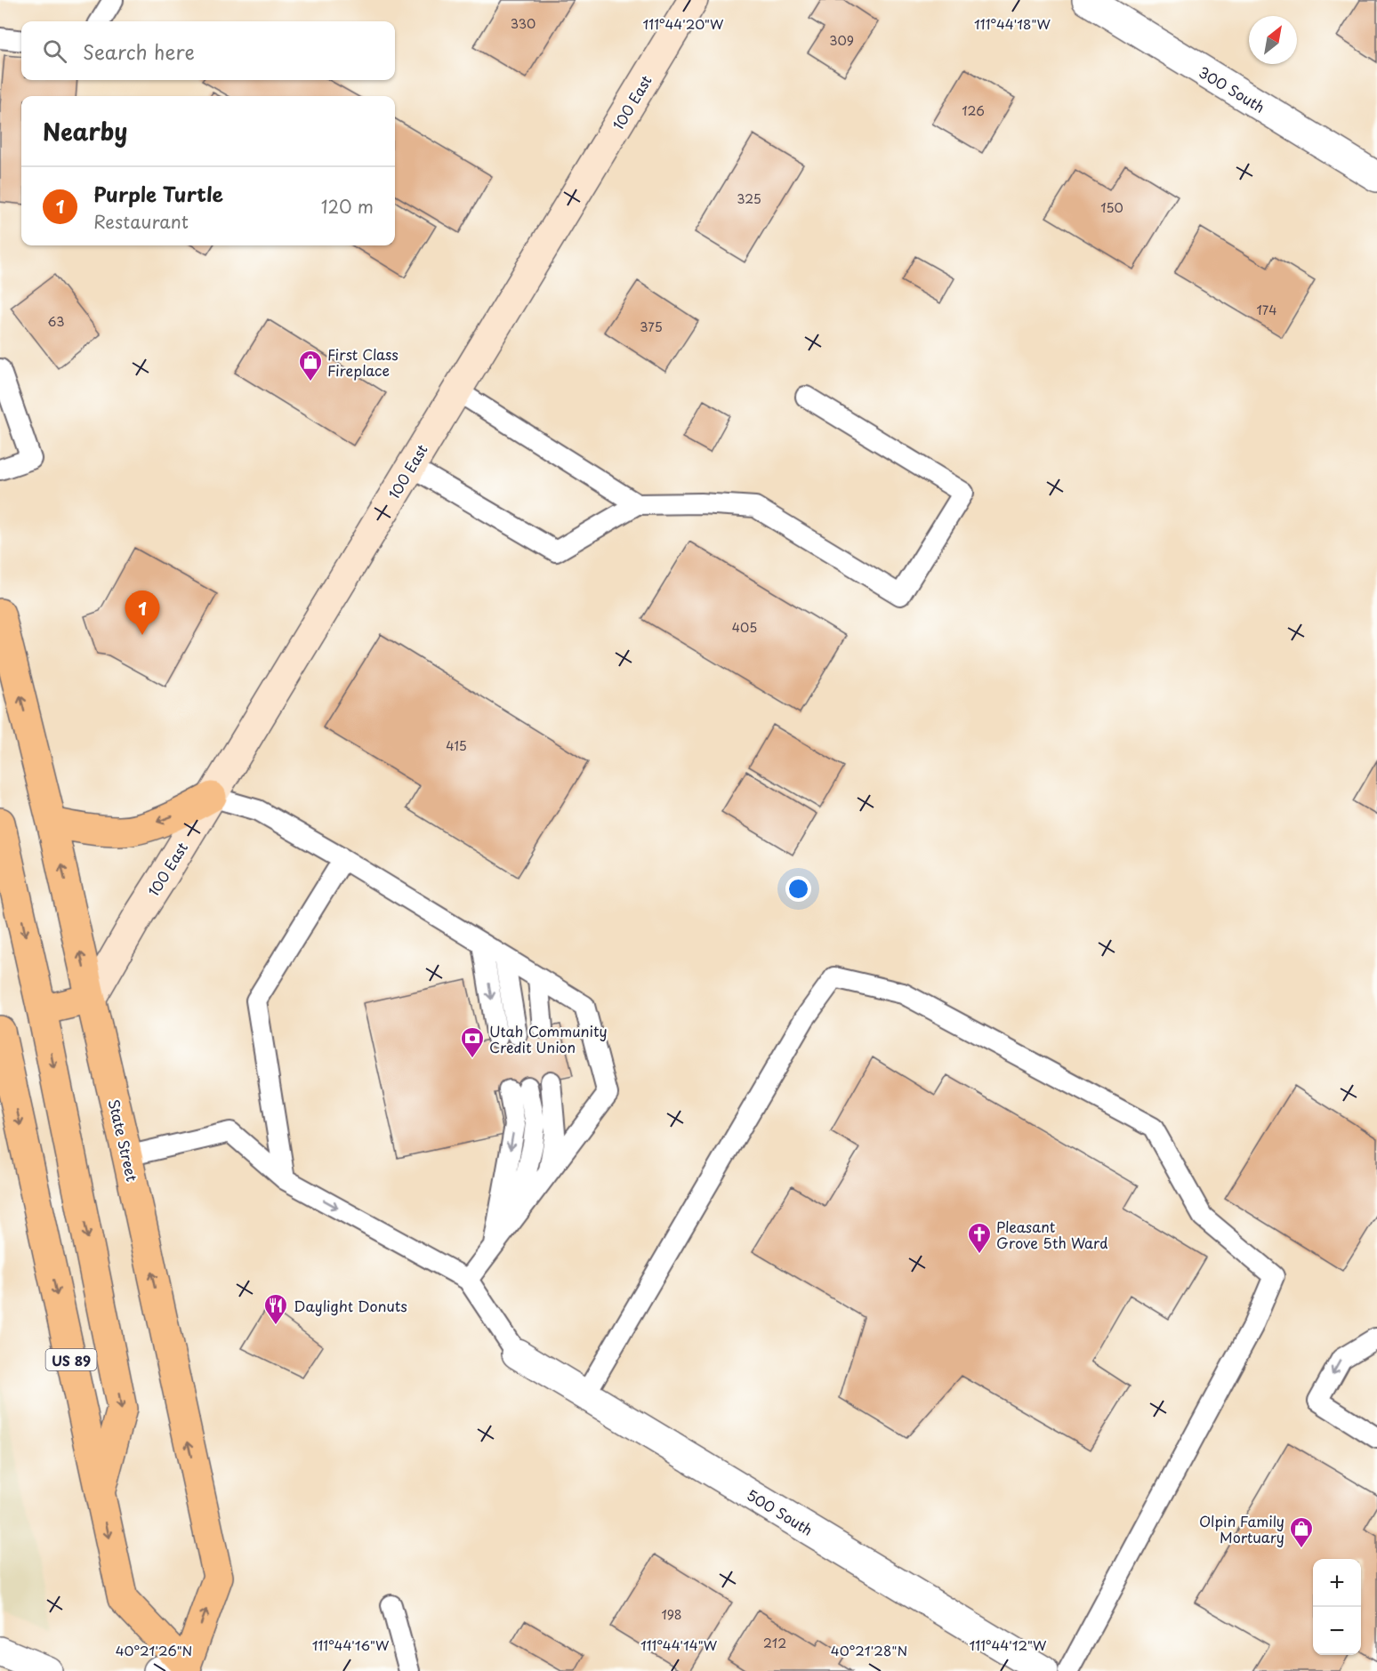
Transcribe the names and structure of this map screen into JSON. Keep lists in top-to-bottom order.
{
  "streets": {
    "main road": ["100 East", "State Street", "US 89"],
    "street": ["300 South", "500 South"]
  },
  "crossings": [
    ["100 East", "State Street"]
  ],
  "places": {
    "shop": ["First Class Fireplace", "Olpin Family Mortuary"],
    "bank": ["Utah Community Credit Union"],
    "church": ["Pleasant Grove 5th Ward"],
    "restaurant": ["Daylight Donuts"]
  },
  "house_numbers": [
    "330",
    "309",
    "126",
    "325",
    "150",
    "174",
    "63",
    "375",
    "405",
    "415",
    "198",
    "212"
  ],
  "north": "top right",
  "page": {
    "search": "Search here",
    "heading": "Nearby",
    "list": [
      {
        "mark": "1",
        "name": "Purple Turtle",
        "note": "Restaurant",
        "value": "120 m"
      }
    ],
    "pins": "1",
    "map_buttons": ["+", "−"]
  },
  "coordinates": [
    "111°44'18\"W",
    "111°44'20\"W",
    "111°44'16\"W",
    "111°44'14\"W",
    "111°44'12\"W",
    "40°21'26\"N",
    "40°21'28\"N"
  ]
}
